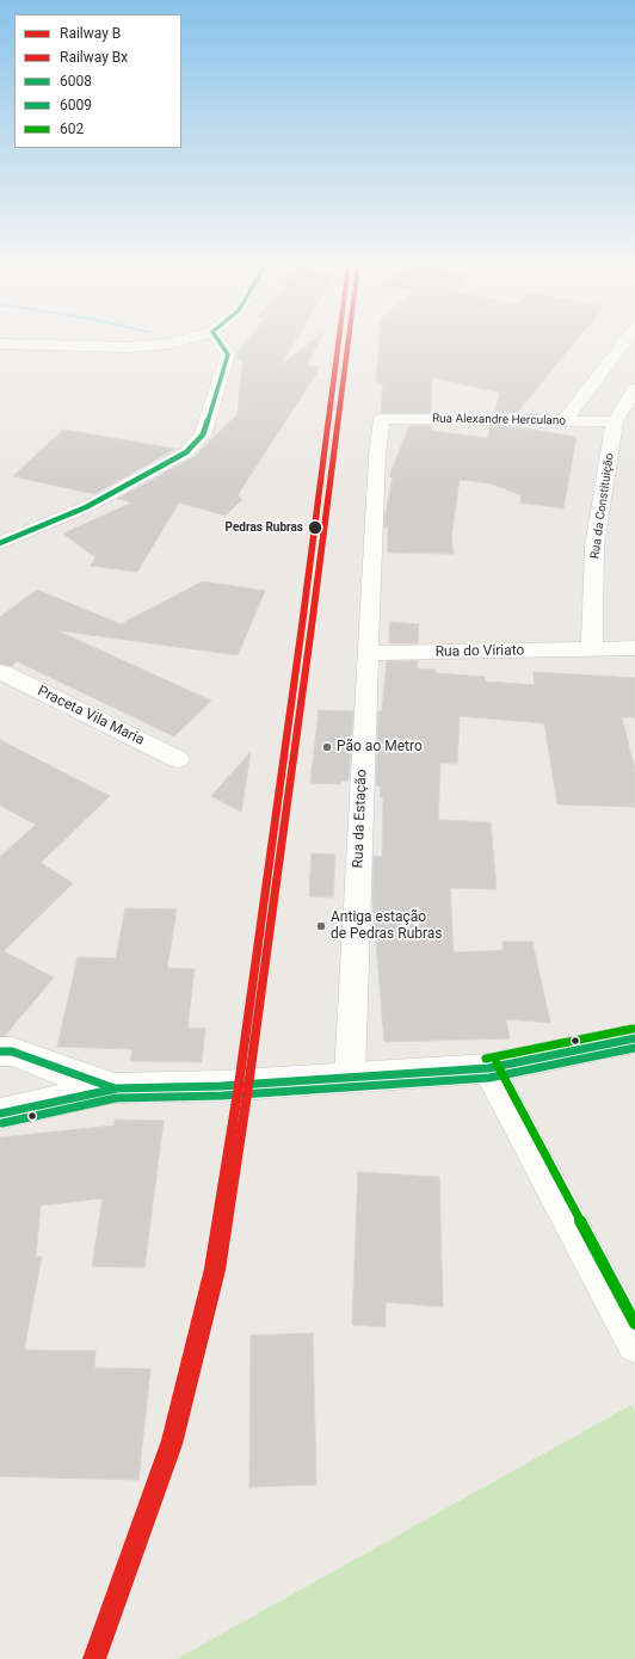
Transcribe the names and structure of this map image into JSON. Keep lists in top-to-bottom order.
{
  "streets": {
    "street": [
      "Rua Alexandre Herculano",
      "Rua da Constituição",
      "Rua do Viriato",
      "Praceta Vila Maria",
      "Rua da Estação"
    ]
  },
  "crossings": [
    ["Rua Alexandre Herculano", "Rua da Constituição"],
    ["Rua Alexandre Herculano", "Rua da Estação"],
    ["Rua da Constituição", "Rua do Viriato"],
    ["Rua do Viriato", "Rua da Estação"]
  ],
  "places": ["Pedras Rubras", "Pão ao Metro", "Antiga estação de Pedras Rubras"],
  "lines": [
    "rail line B",
    "rail line Bx",
    "transit line 602",
    "transit line 6008",
    "transit line 6009"
  ],
  "legend": [
    "Railway B",
    "Railway Bx",
    "6008",
    "6009",
    "602"
  ]
}
